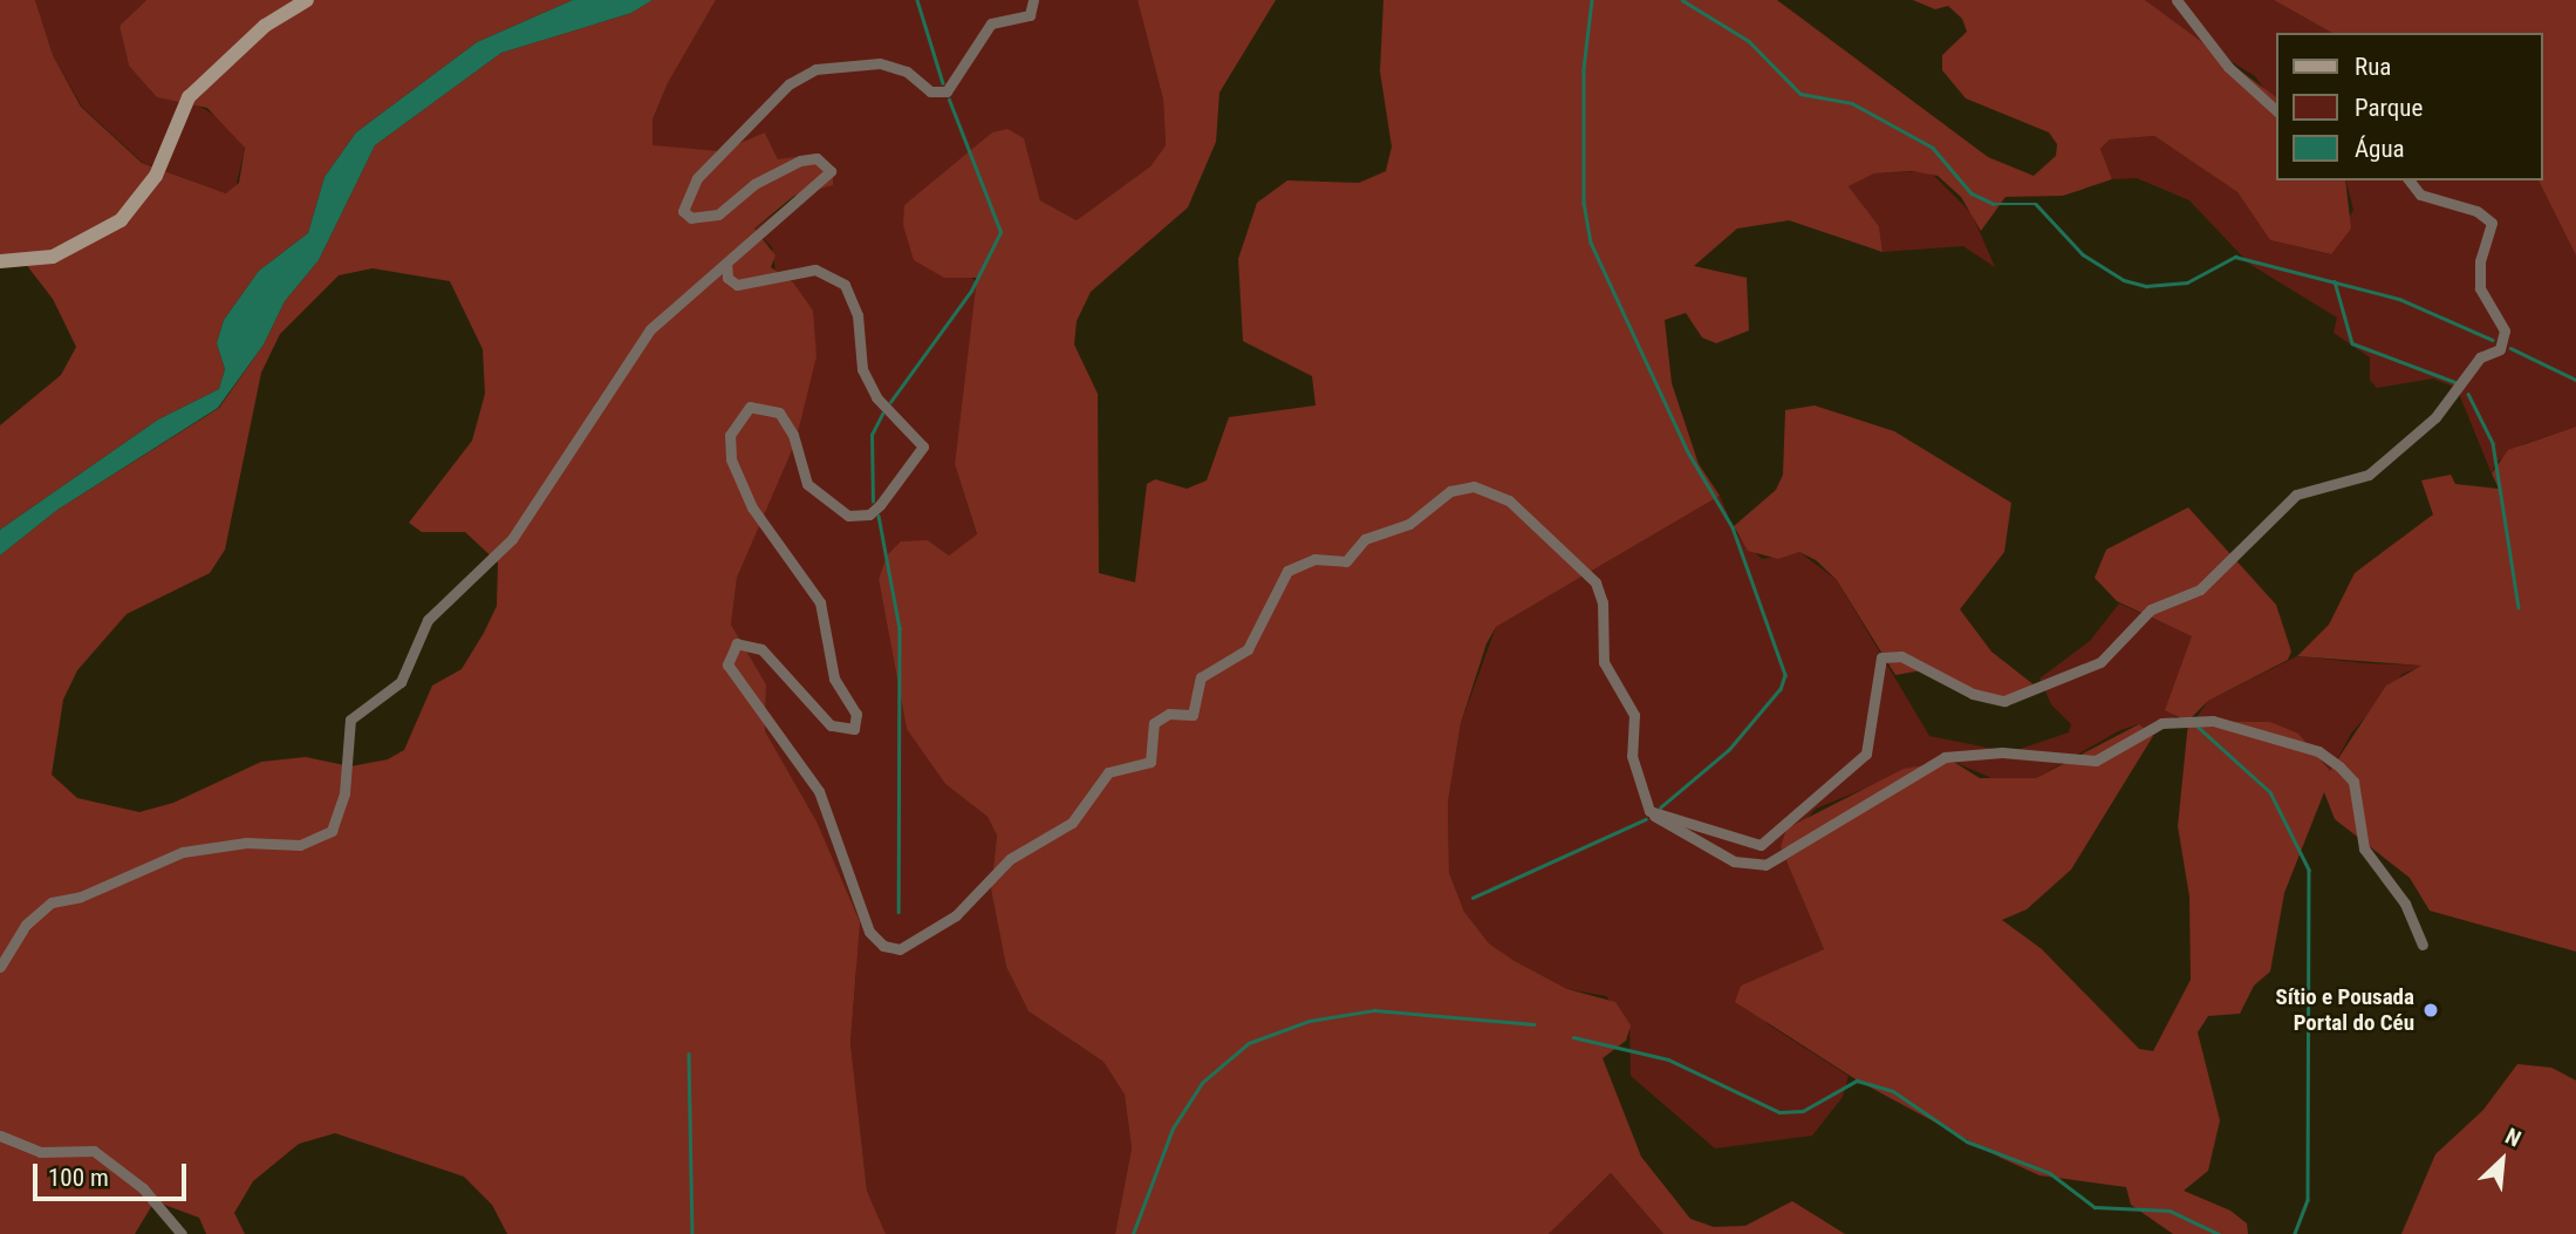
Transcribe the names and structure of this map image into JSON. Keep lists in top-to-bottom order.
{
  "places": ["Sítio e Pousada Portal do Céu"],
  "legend": ["Rua", "Parque", "Água"],
  "scale_bar": "100 m",
  "north": "top right"
}
